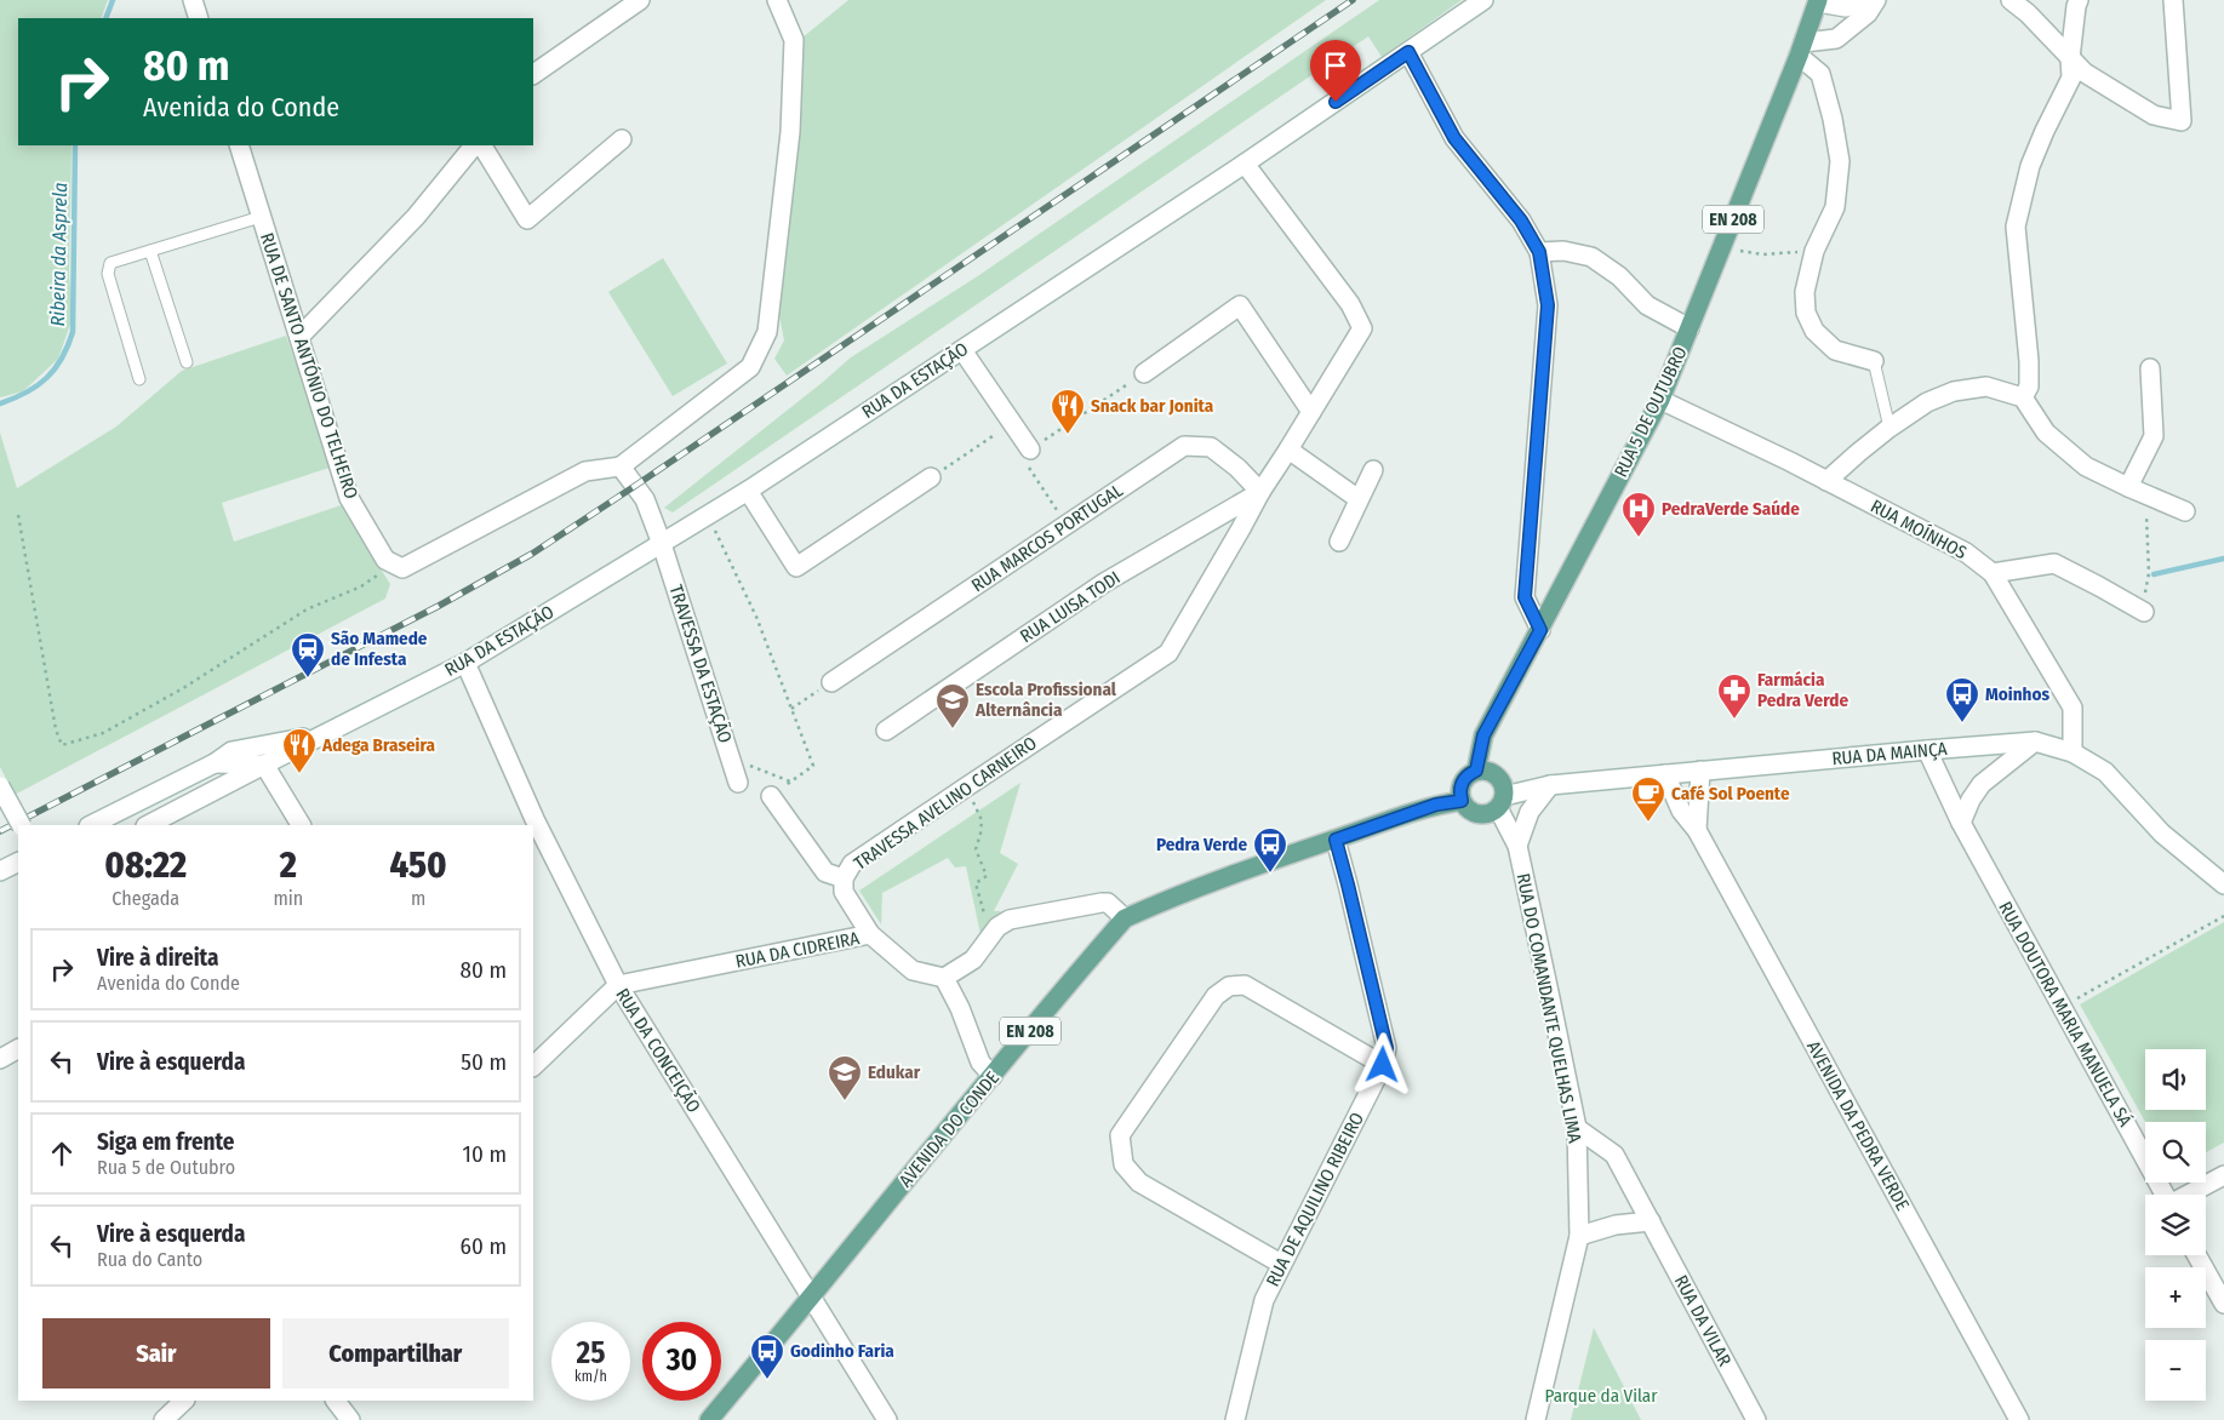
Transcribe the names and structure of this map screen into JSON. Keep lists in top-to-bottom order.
{
  "streets": {
    "main road": ["EN 208", "RUA 5 DE OUTUBRO", "AVENIDA DO CONDE"],
    "street": [
      "RUA DE SANTO ANTÓNIO DO TELHEIRO",
      "RUA DA ESTAÇÃO",
      "RUA MOÍNHOS",
      "RUA MARCOS PORTUGAL",
      "RUA LUISA TODI",
      "TRAVESSA DA ESTAÇÃO",
      "RUA DA MAINÇA",
      "TRAVESSA AVELINO CARNEIRO",
      "RUA DA CIDREIRA",
      "RUA DO COMANDANTE QUELHAS LIMA",
      "RUA DOUTORA MARIA MANUELA SÁ",
      "RUA DA CONCEIÇÃO",
      "AVENIDA DA PEDRA VERDE",
      "RUA DE AQUILINO RIBEIRO",
      "RUA DA VILAR"
    ]
  },
  "crossings": [
    ["RUA DA ESTAÇÃO", "TRAVESSA DA ESTAÇÃO"],
    ["RUA DA ESTAÇÃO", "TRAVESSA AVELINO CARNEIRO"],
    ["RUA DA ESTAÇÃO", "RUA DA CONCEIÇÃO"],
    ["RUA 5 DE OUTUBRO", "RUA MOÍNHOS"],
    ["RUA 5 DE OUTUBRO", "RUA DA MAINÇA"],
    ["RUA 5 DE OUTUBRO", "RUA DO COMANDANTE QUELHAS LIMA"],
    ["RUA 5 DE OUTUBRO", "AVENIDA DO CONDE"],
    ["RUA MOÍNHOS", "RUA DA MAINÇA"],
    ["RUA MARCOS PORTUGAL", "RUA LUISA TODI"],
    ["RUA MARCOS PORTUGAL", "TRAVESSA AVELINO CARNEIRO"],
    ["RUA LUISA TODI", "TRAVESSA AVELINO CARNEIRO"],
    ["RUA DA MAINÇA", "RUA DO COMANDANTE QUELHAS LIMA"],
    ["RUA DA MAINÇA", "RUA DOUTORA MARIA MANUELA SÁ"],
    ["RUA DA MAINÇA", "AVENIDA DA PEDRA VERDE"],
    ["RUA DA MAINÇA", "AVENIDA DO CONDE"],
    ["TRAVESSA AVELINO CARNEIRO", "RUA DA CIDREIRA"],
    ["RUA DA CIDREIRA", "RUA DA CONCEIÇÃO"],
    ["RUA DO COMANDANTE QUELHAS LIMA", "AVENIDA DO CONDE"],
    ["RUA DO COMANDANTE QUELHAS LIMA", "RUA DA VILAR"],
    ["RUA DA CONCEIÇÃO", "AVENIDA DO CONDE"],
    ["AVENIDA DO CONDE", "RUA DE AQUILINO RIBEIRO"]
  ],
  "water": ["Ribeira da Asprela"],
  "parks": ["Parque da Vilar"],
  "places": {
    "restaurant": ["Snack bar Jonita", "Adega Braseira"],
    "hospital": ["PedraVerde Saúde"],
    "station": ["São Mamede de Infesta"],
    "pharmacy": ["Farmácia Pedra Verde"],
    "bus stop": ["Moinhos", "Pedra Verde", "Godinho Faria"],
    "school or university": ["Escola Profissional Alternância", "Edukar"],
    "cafe": ["Café Sol Poente"]
  },
  "page": {
    "turn": ["80 m", "Avenida do Conde"],
    "eta": [
      "08:22",
      "Chegada",
      "2",
      "min",
      "450",
      "m"
    ],
    "list": [
      {
        "name": "Vire à direita",
        "note": "Avenida do Conde",
        "value": "80 m"
      },
      {
        "name": "Vire à esquerda",
        "value": "50 m"
      },
      {
        "name": "Siga em frente",
        "note": "Rua 5 de Outubro",
        "value": "10 m"
      },
      {
        "name": "Vire à esquerda",
        "note": "Rua do Canto",
        "value": "60 m"
      }
    ],
    "map_buttons": ["+", "−"],
    "buttons": ["Sair", "Compartilhar"],
    "speed": "25 km/h",
    "limit": "30"
  }
}
